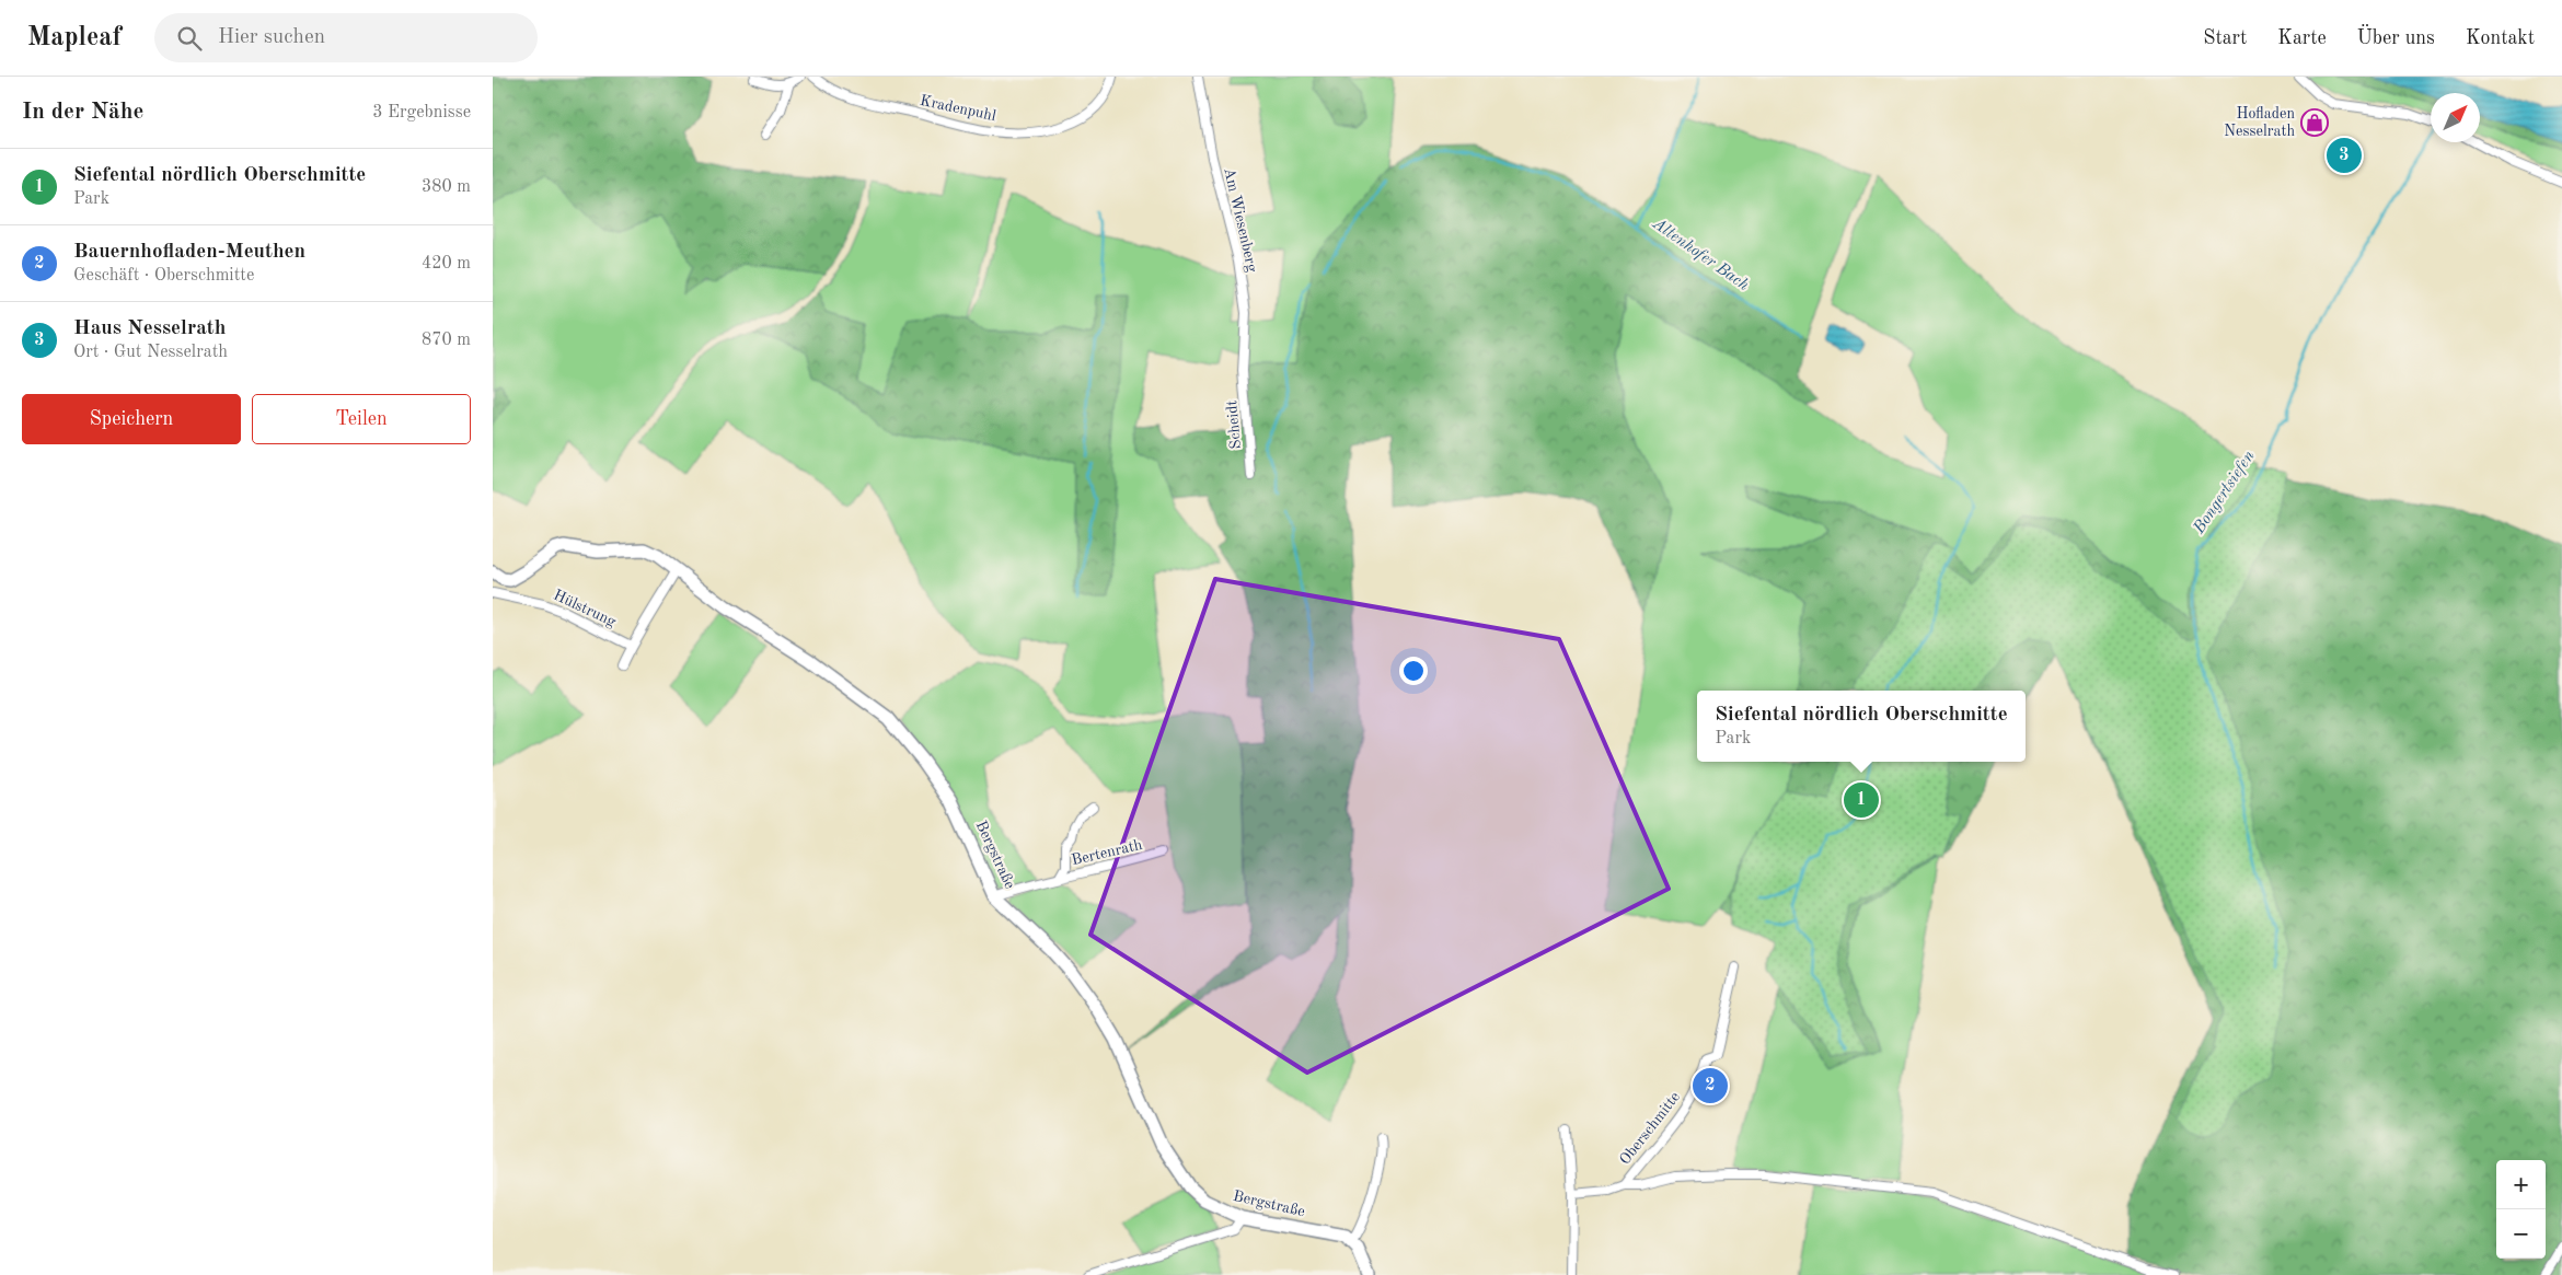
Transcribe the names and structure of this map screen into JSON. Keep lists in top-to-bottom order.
{
  "streets": {
    "street": [
      "Kradenpuhl",
      "Am Wiesenberg",
      "Scheidt",
      "Hülstrung",
      "Bertenrath",
      "Bergstraße",
      "Oberschmitte"
    ]
  },
  "crossings": [
    ["Am Wiesenberg", "Scheidt"],
    ["Bertenrath", "Bergstraße"]
  ],
  "water": ["Altenhofer Bach", "Bongertsiefen"],
  "places": {
    "shop": ["Hofladen Nesselrath"]
  },
  "north": "top right",
  "page": {
    "header": "Mapleaf",
    "search": "Hier suchen",
    "nav": [
      "Start",
      "Karte",
      "Über uns",
      "Kontakt"
    ],
    "heading": ["In der Nähe", "3 Ergebnisse"],
    "pins": ["3", "1", "2"],
    "list": [
      {
        "mark": "1",
        "name": "Siefental nördlich Oberschmitte",
        "note": "Park",
        "value": "380 m"
      },
      {
        "mark": "2",
        "name": "Bauernhofladen-Meuthen",
        "note": "Geschäft · Oberschmitte",
        "value": "420 m"
      },
      {
        "mark": "3",
        "name": "Haus Nesselrath",
        "note": "Ort · Gut Nesselrath",
        "value": "870 m"
      }
    ],
    "buttons": ["Speichern", "Teilen"],
    "popup": ["Siefental nördlich Oberschmitte", "Park"],
    "map_buttons": ["+", "−"]
  }
}
